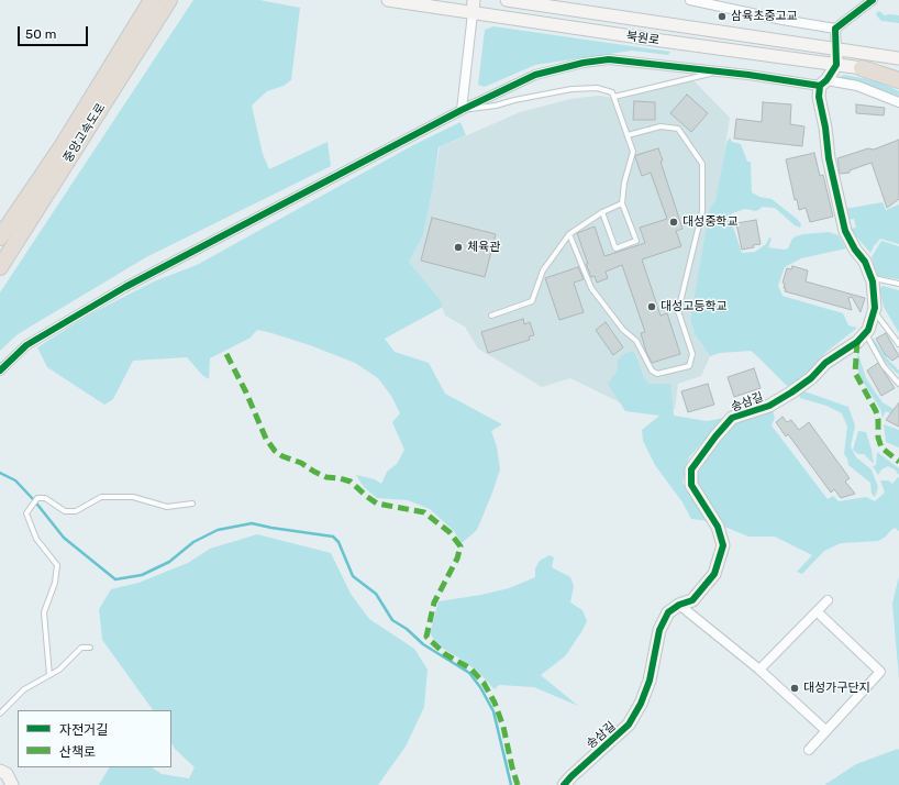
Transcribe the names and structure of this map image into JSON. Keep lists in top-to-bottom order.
{
  "streets": {
    "highway": ["중앙고속도로"],
    "street": ["북원로", "송삼길"]
  },
  "places": [
    "삼육초중고교",
    "대성중학교",
    "체육관",
    "대성고등학교",
    "대성가구단지"
  ],
  "legend": ["자전거길", "산책로"],
  "scale_bar": "50 m"
}
